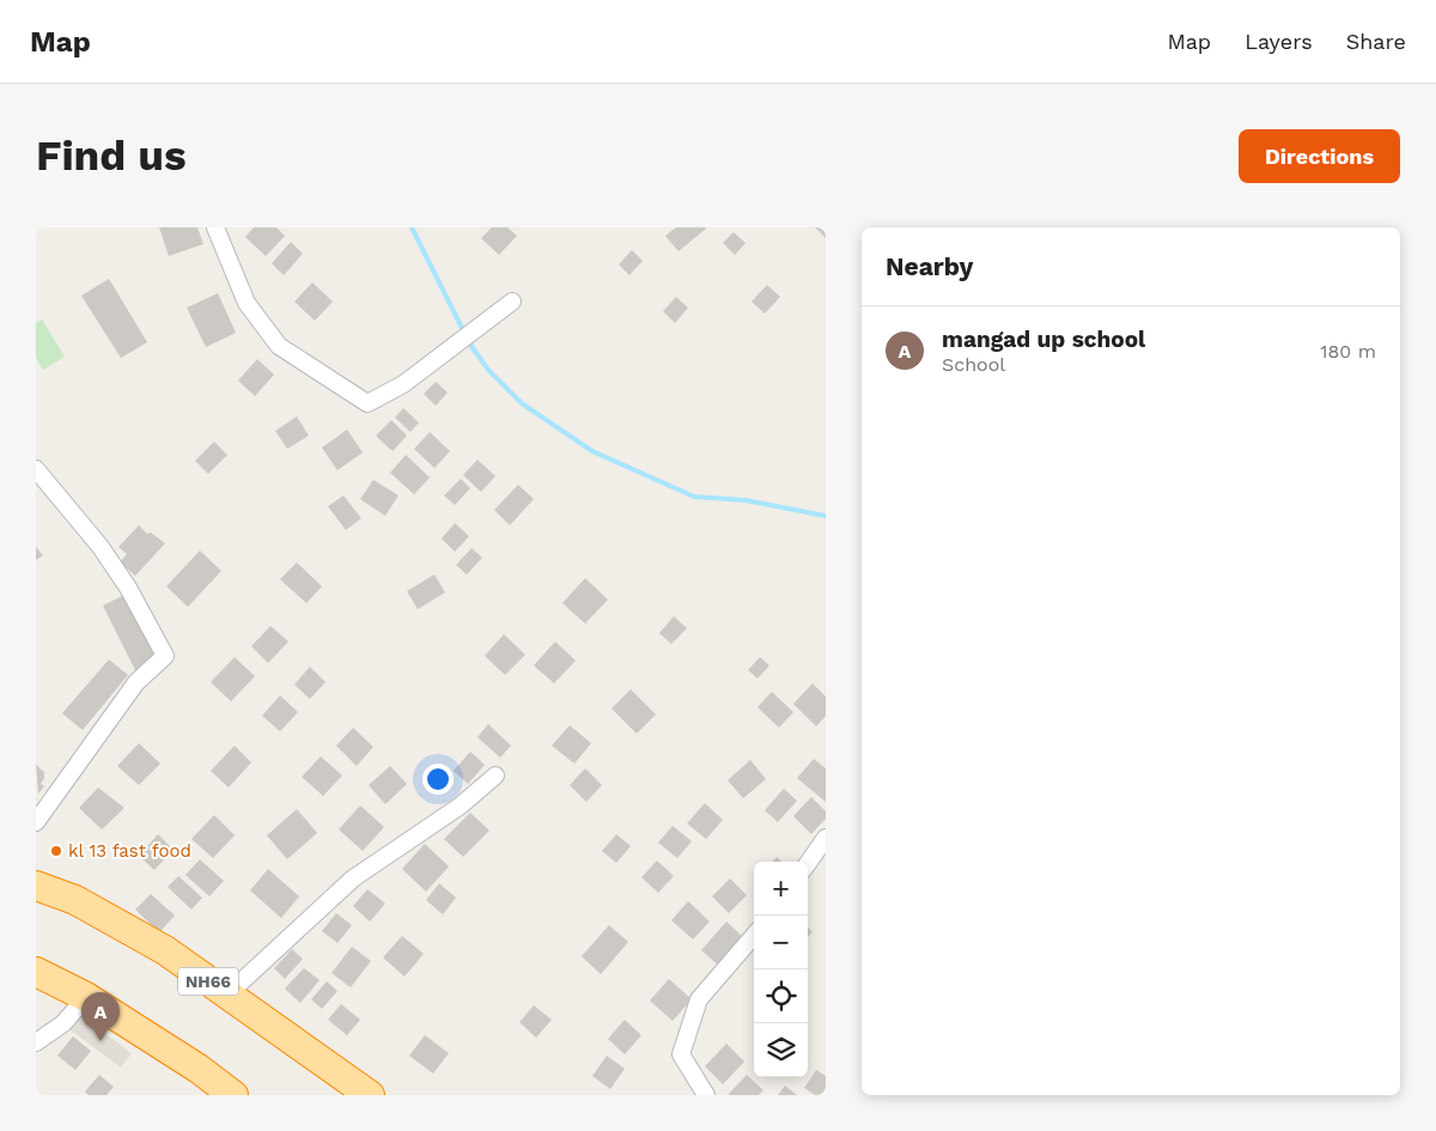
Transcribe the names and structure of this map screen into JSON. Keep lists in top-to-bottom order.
{
  "streets": {
    "highway": ["NH66"]
  },
  "places": ["kl 13 fast food"],
  "page": {
    "header": "Map",
    "nav": ["Map", "Layers", "Share"],
    "buttons": "Directions",
    "title": "Find us",
    "heading": "Nearby",
    "list": [
      {
        "mark": "A",
        "name": "mangad up school",
        "note": "School",
        "value": "180 m"
      }
    ],
    "map_buttons": ["+", "−"],
    "pins": "A"
  }
}
